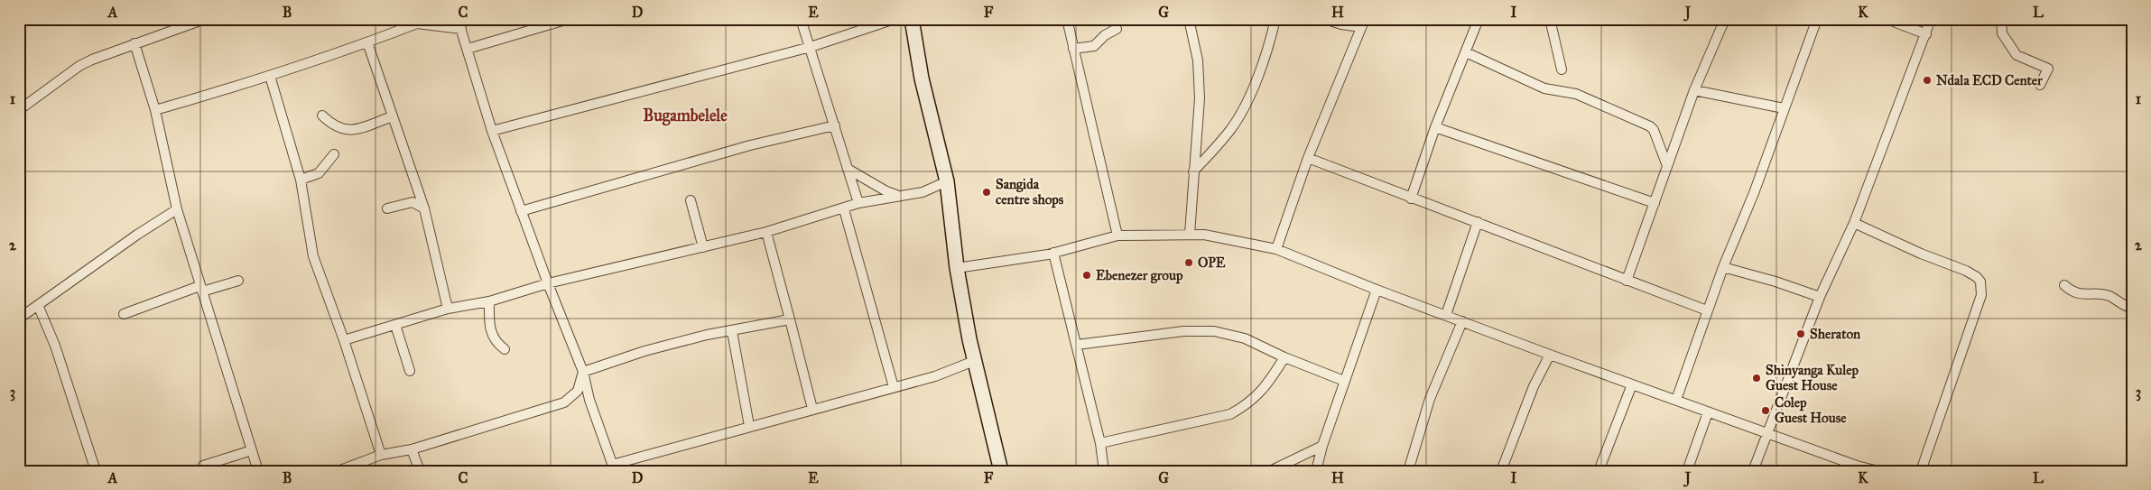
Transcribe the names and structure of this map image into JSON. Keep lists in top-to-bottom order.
{
  "districts": ["Bugambelele"],
  "places": [
    "Ndala ECD Center",
    "Sangida centre shops",
    "OPE",
    "Ebenezer group",
    "Sheraton",
    "Shinyanga Kulep Guest House",
    "Colep Guest House"
  ],
  "grid": {
    "columns": [
      "A",
      "B",
      "C",
      "D",
      "E",
      "F",
      "G",
      "H",
      "I",
      "J",
      "K",
      "L"
    ],
    "rows": ["1", "2", "3"]
  }
}
